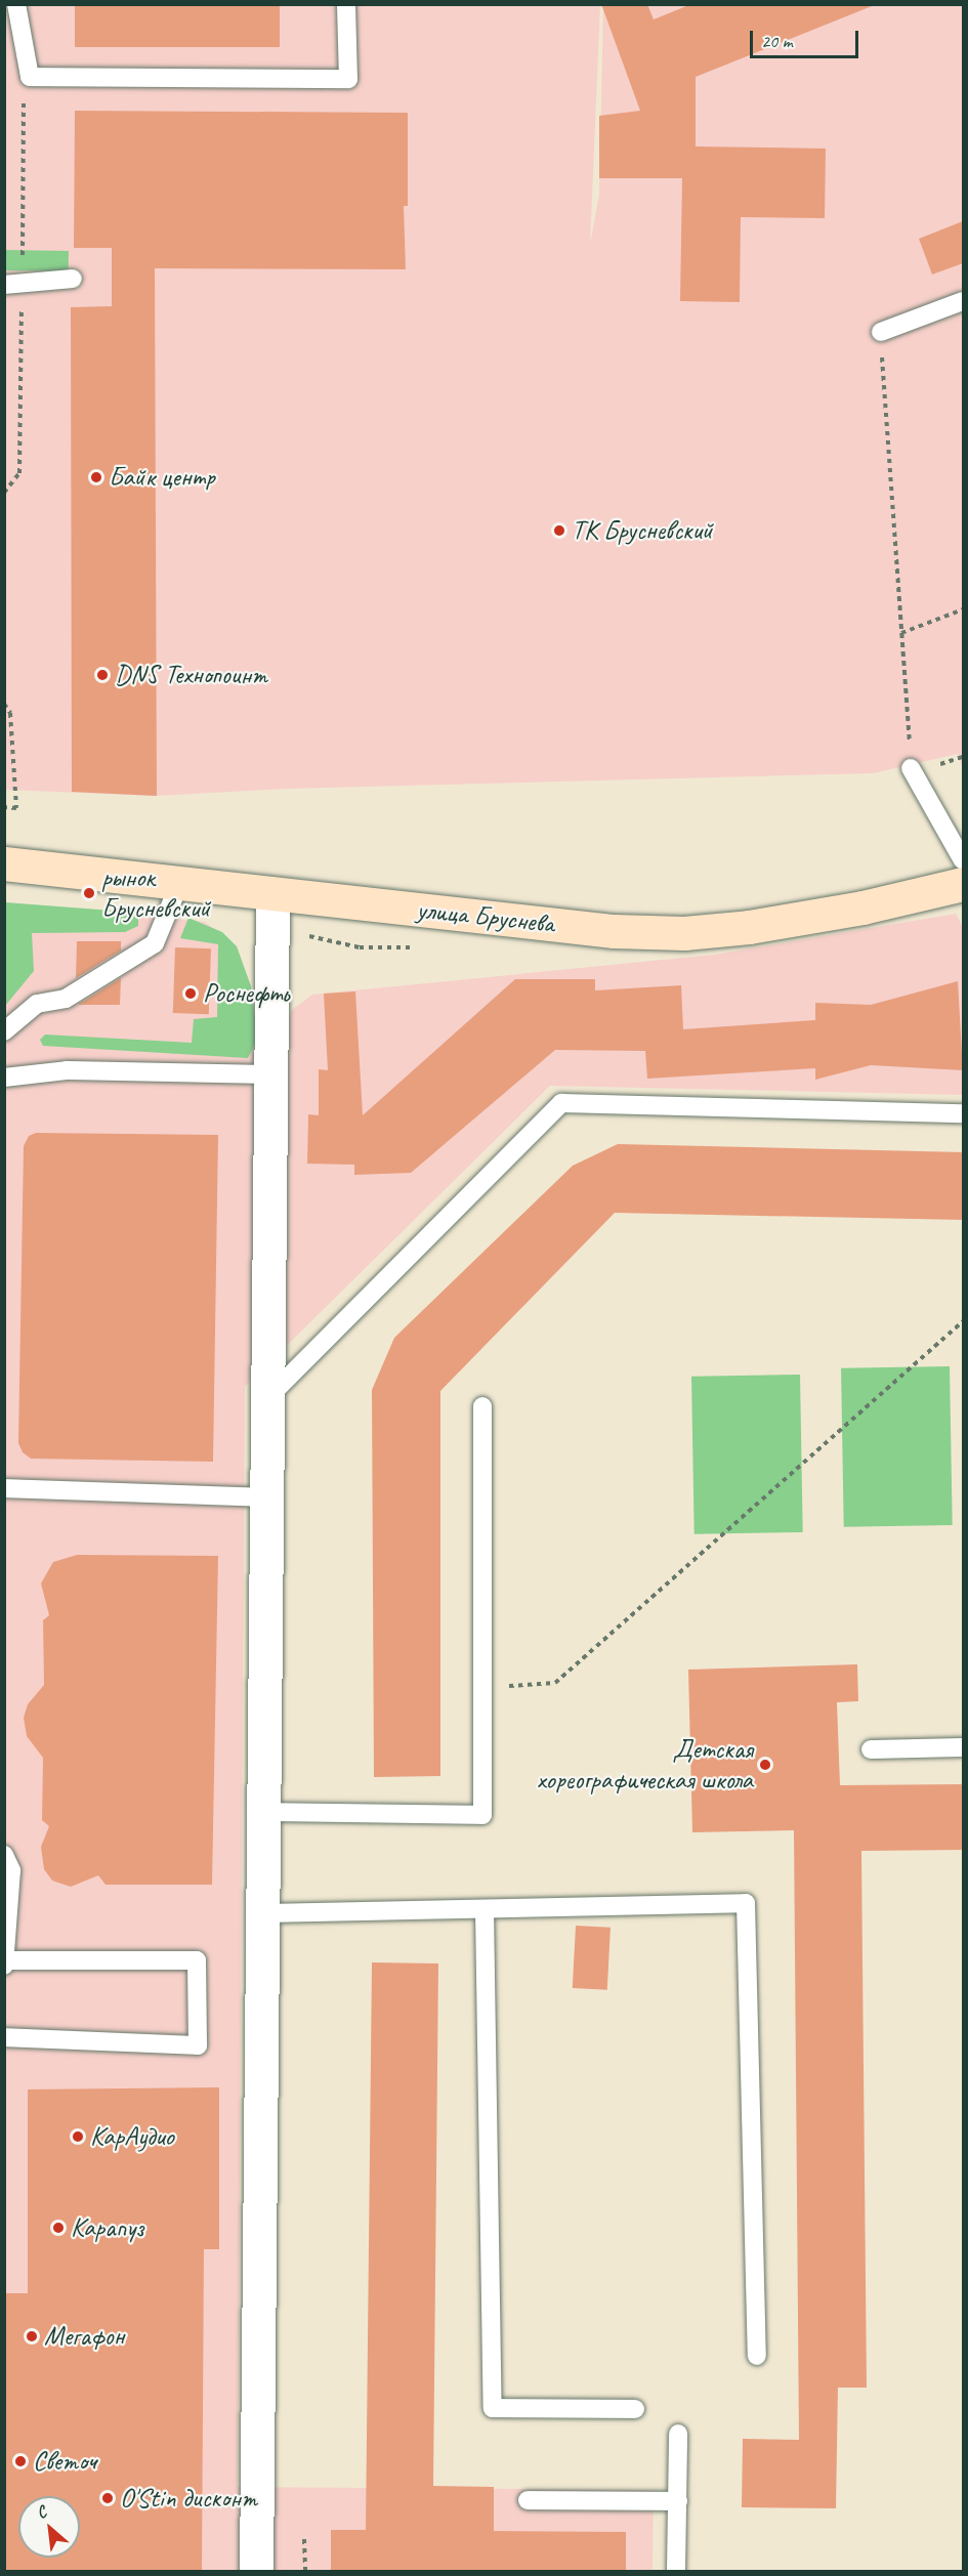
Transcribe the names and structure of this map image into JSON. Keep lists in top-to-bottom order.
{
  "streets": {
    "street": ["улица Бруснева"]
  },
  "places": [
    "Байк центр",
    "ТК Брусневский",
    "DNS Технопоинт",
    "рынок Брусневский",
    "Роснефть",
    "Детская хореографическая школа",
    "КарАудио",
    "Карапуз",
    "Мегафон",
    "Светоч",
    "O'Stin дисконт"
  ],
  "scale_bar": "20 m",
  "north": "top left"
}
